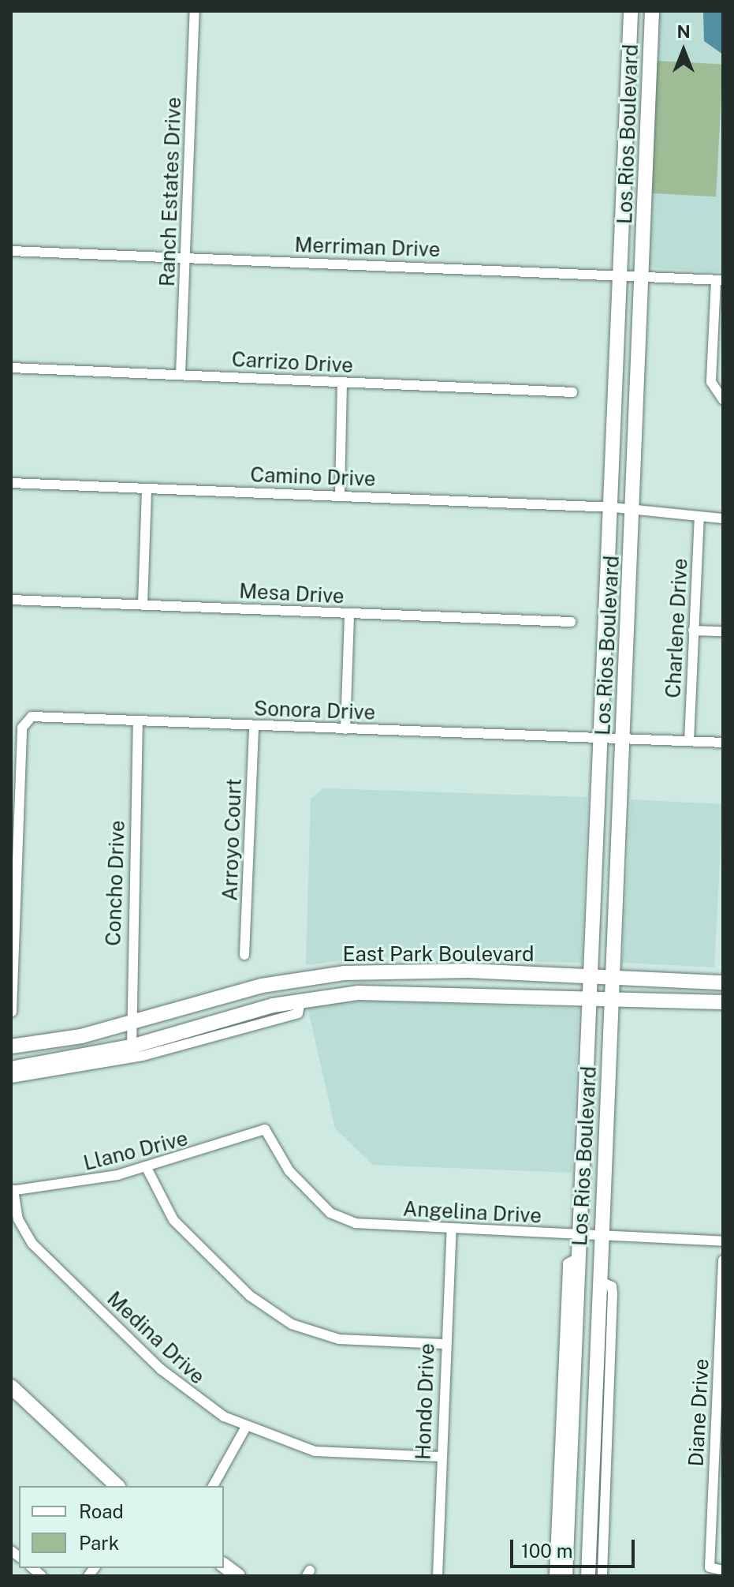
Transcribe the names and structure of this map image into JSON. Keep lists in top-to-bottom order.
{
  "streets": {
    "main road": ["Los Rios Boulevard", "East Park Boulevard"],
    "street": [
      "Ranch Estates Drive",
      "Merriman Drive",
      "Carrizo Drive",
      "Camino Drive",
      "Mesa Drive",
      "Charlene Drive",
      "Sonora Drive",
      "Arroyo Court",
      "Concho Drive",
      "Llano Drive",
      "Angelina Drive",
      "Medina Drive",
      "Hondo Drive",
      "Diane Drive"
    ]
  },
  "crossings": [
    ["Los Rios Boulevard", "Merriman Drive"],
    ["Los Rios Boulevard", "Camino Drive"],
    ["Los Rios Boulevard", "Sonora Drive"],
    ["Los Rios Boulevard", "East Park Boulevard"],
    ["Los Rios Boulevard", "Angelina Drive"],
    ["Ranch Estates Drive", "Merriman Drive"],
    ["Ranch Estates Drive", "Carrizo Drive"],
    ["Camino Drive", "Charlene Drive"],
    ["Charlene Drive", "Sonora Drive"],
    ["Sonora Drive", "Arroyo Court"],
    ["Sonora Drive", "Concho Drive"],
    ["Concho Drive", "East Park Boulevard"],
    ["Llano Drive", "Angelina Drive"],
    ["Llano Drive", "Medina Drive"],
    ["Angelina Drive", "Hondo Drive"],
    ["Medina Drive", "Hondo Drive"]
  ],
  "legend": ["Road", "Park"],
  "scale_bar": "100 m",
  "north": "top"
}
